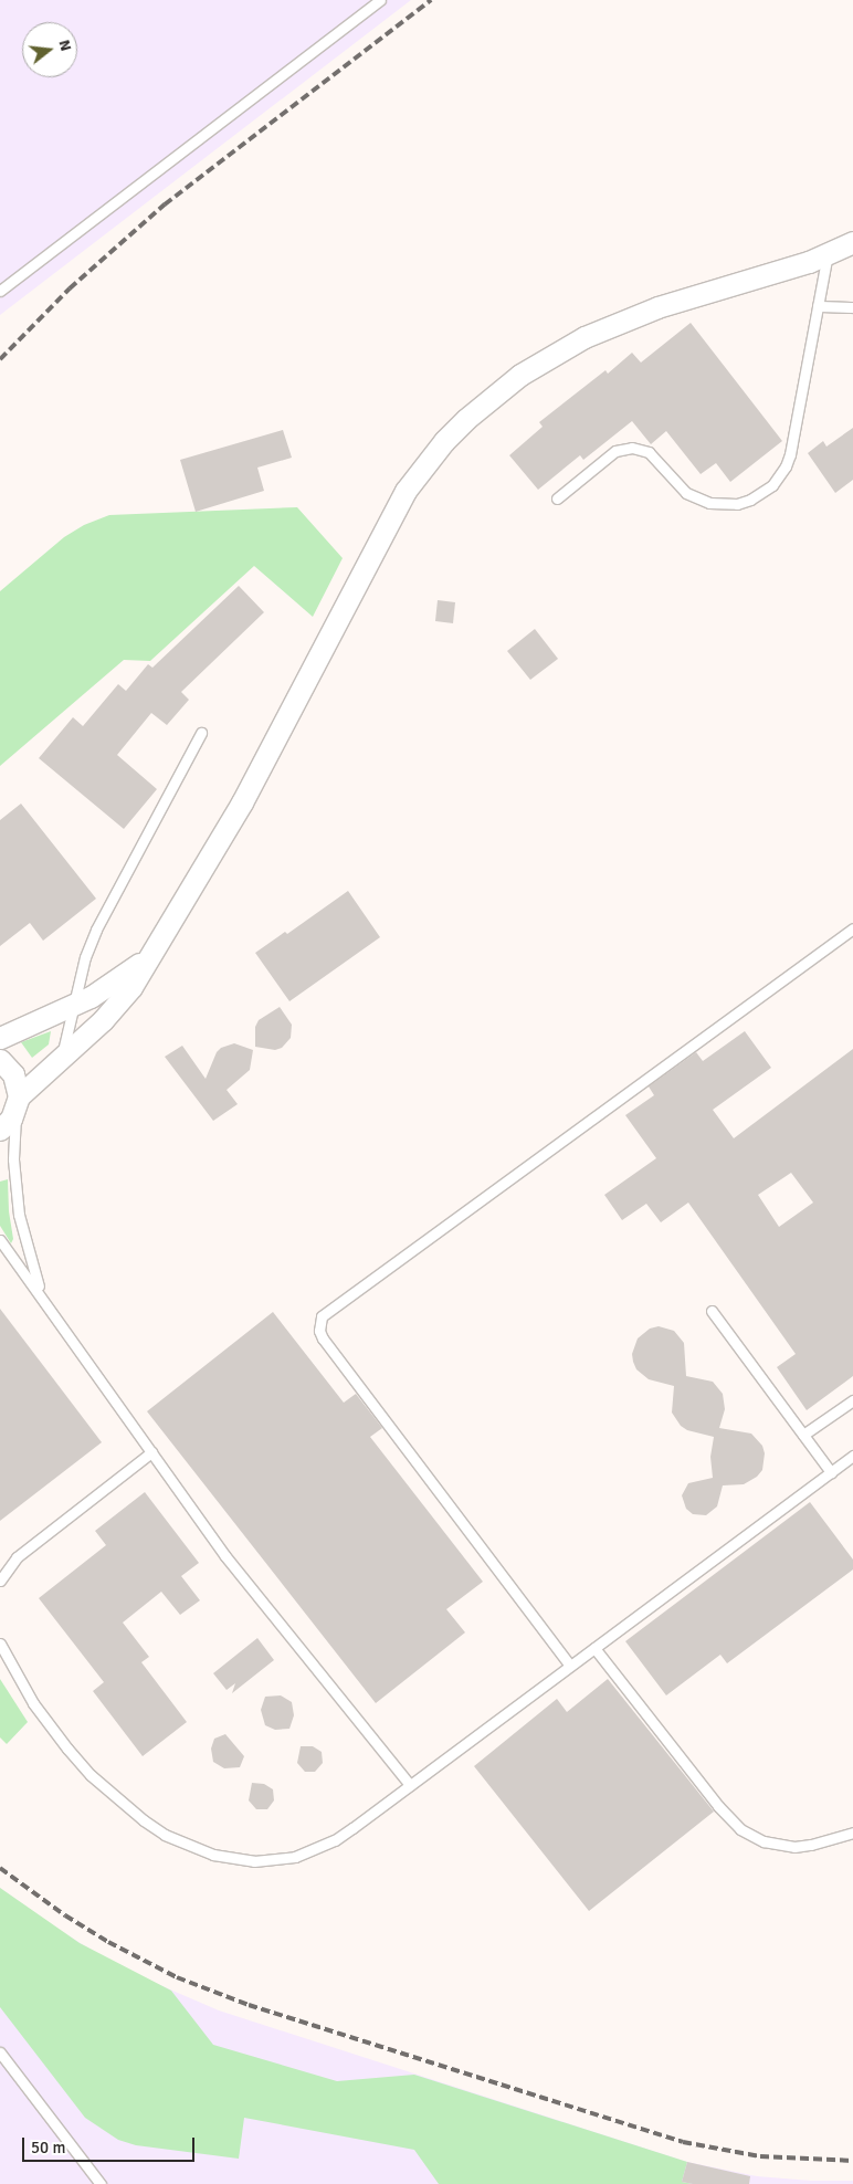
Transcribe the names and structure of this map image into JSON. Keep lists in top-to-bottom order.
{
  "scale_bar": "50 m",
  "north": "right"
}
